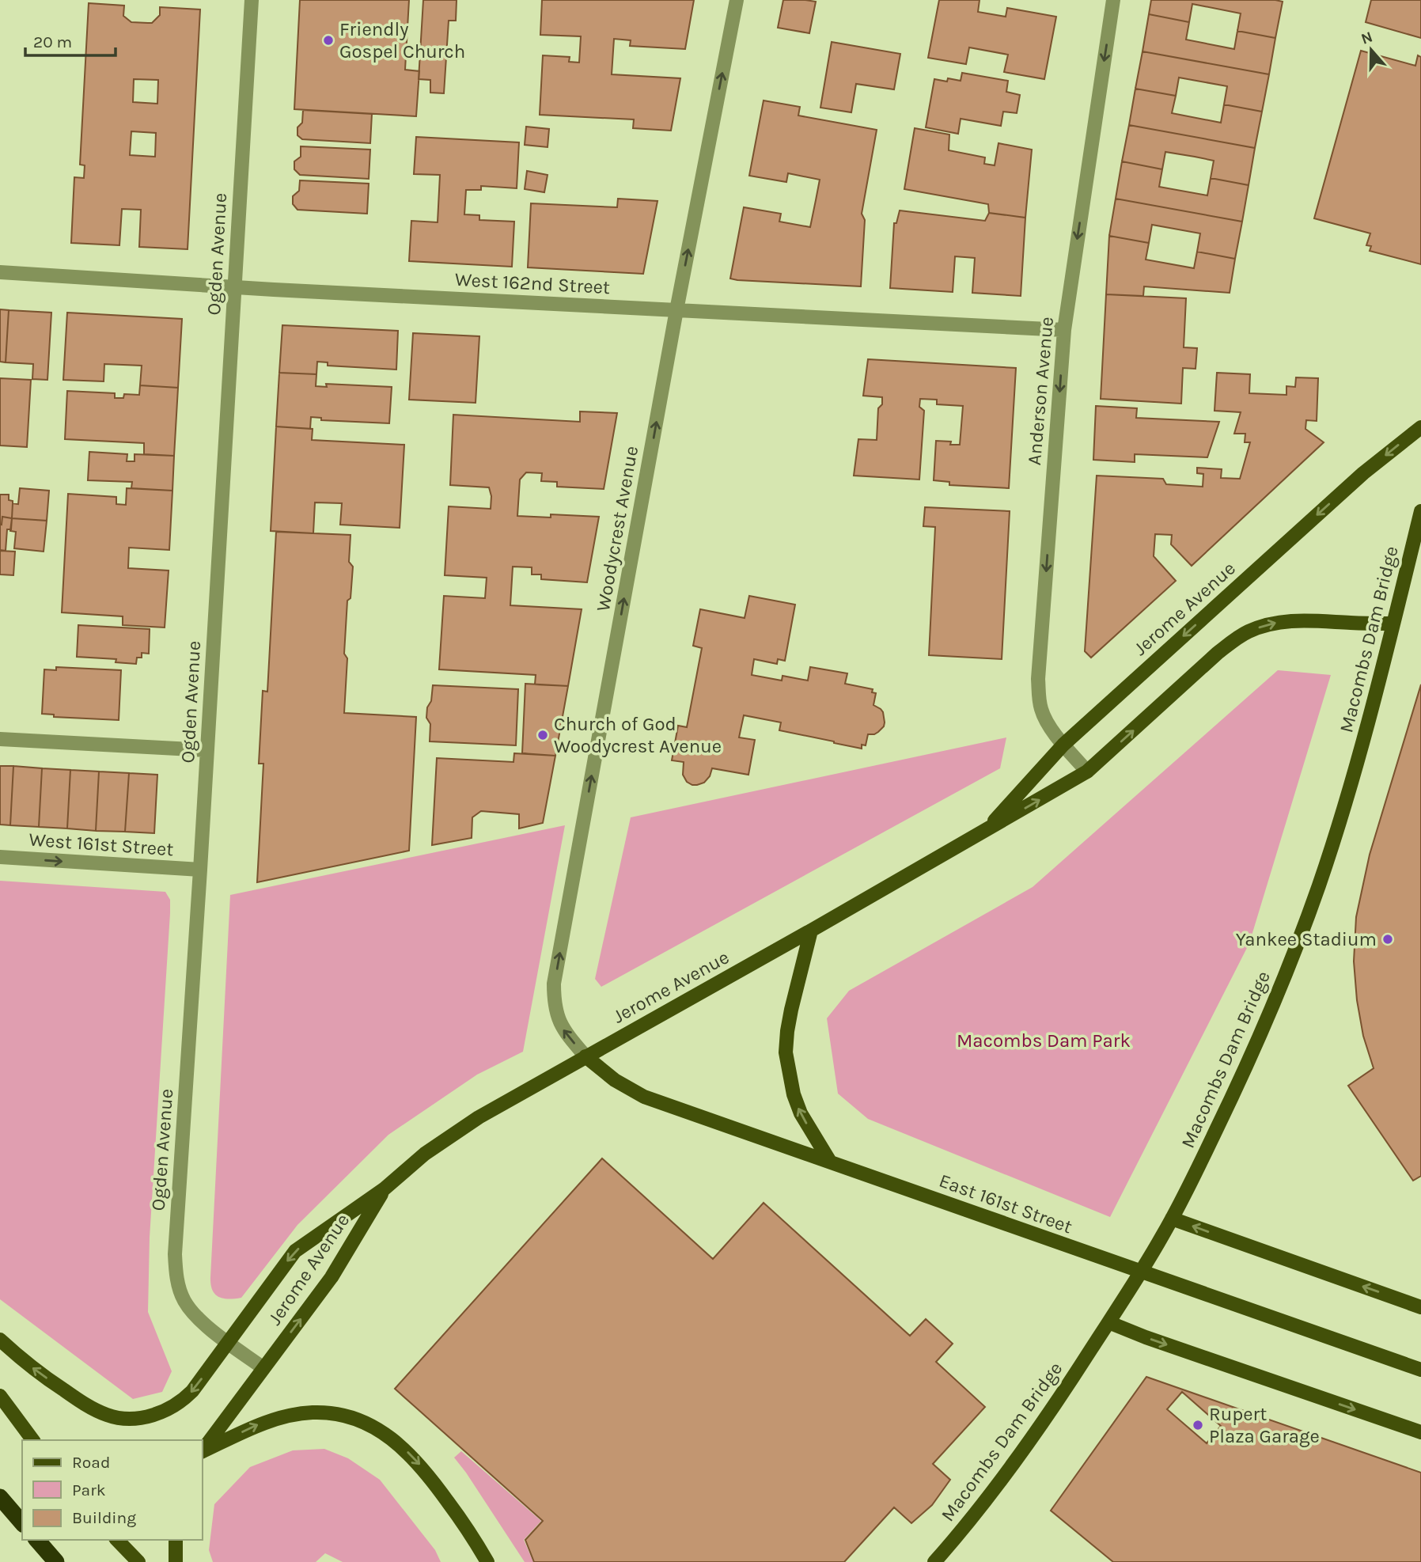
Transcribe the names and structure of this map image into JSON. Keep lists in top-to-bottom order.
{
  "streets": {
    "main road": ["Jerome Avenue", "Macombs Dam Bridge", "East 161st Street"],
    "street": [
      "Ogden Avenue",
      "West 162nd Street",
      "Anderson Avenue",
      "Woodycrest Avenue",
      "West 161st Street"
    ]
  },
  "crossings": [
    ["Ogden Avenue", "West 162nd Street"],
    ["Ogden Avenue", "Jerome Avenue"],
    ["Ogden Avenue", "West 161st Street"],
    ["West 162nd Street", "Anderson Avenue"],
    ["West 162nd Street", "Woodycrest Avenue"],
    ["Anderson Avenue", "Jerome Avenue"],
    ["Woodycrest Avenue", "Jerome Avenue"],
    ["Woodycrest Avenue", "East 161st Street"],
    ["Jerome Avenue", "Macombs Dam Bridge"],
    ["Jerome Avenue", "East 161st Street"]
  ],
  "one_way": ["Anderson Avenue", "Woodycrest Avenue"],
  "parks": ["Macombs Dam Park"],
  "places": [
    "Friendly Gospel Church",
    "Church of God Woodycrest Avenue",
    "Yankee Stadium",
    "Rupert Plaza Garage"
  ],
  "legend": ["Road", "Park", "Building"],
  "scale_bar": "20 m",
  "north": "top"
}
